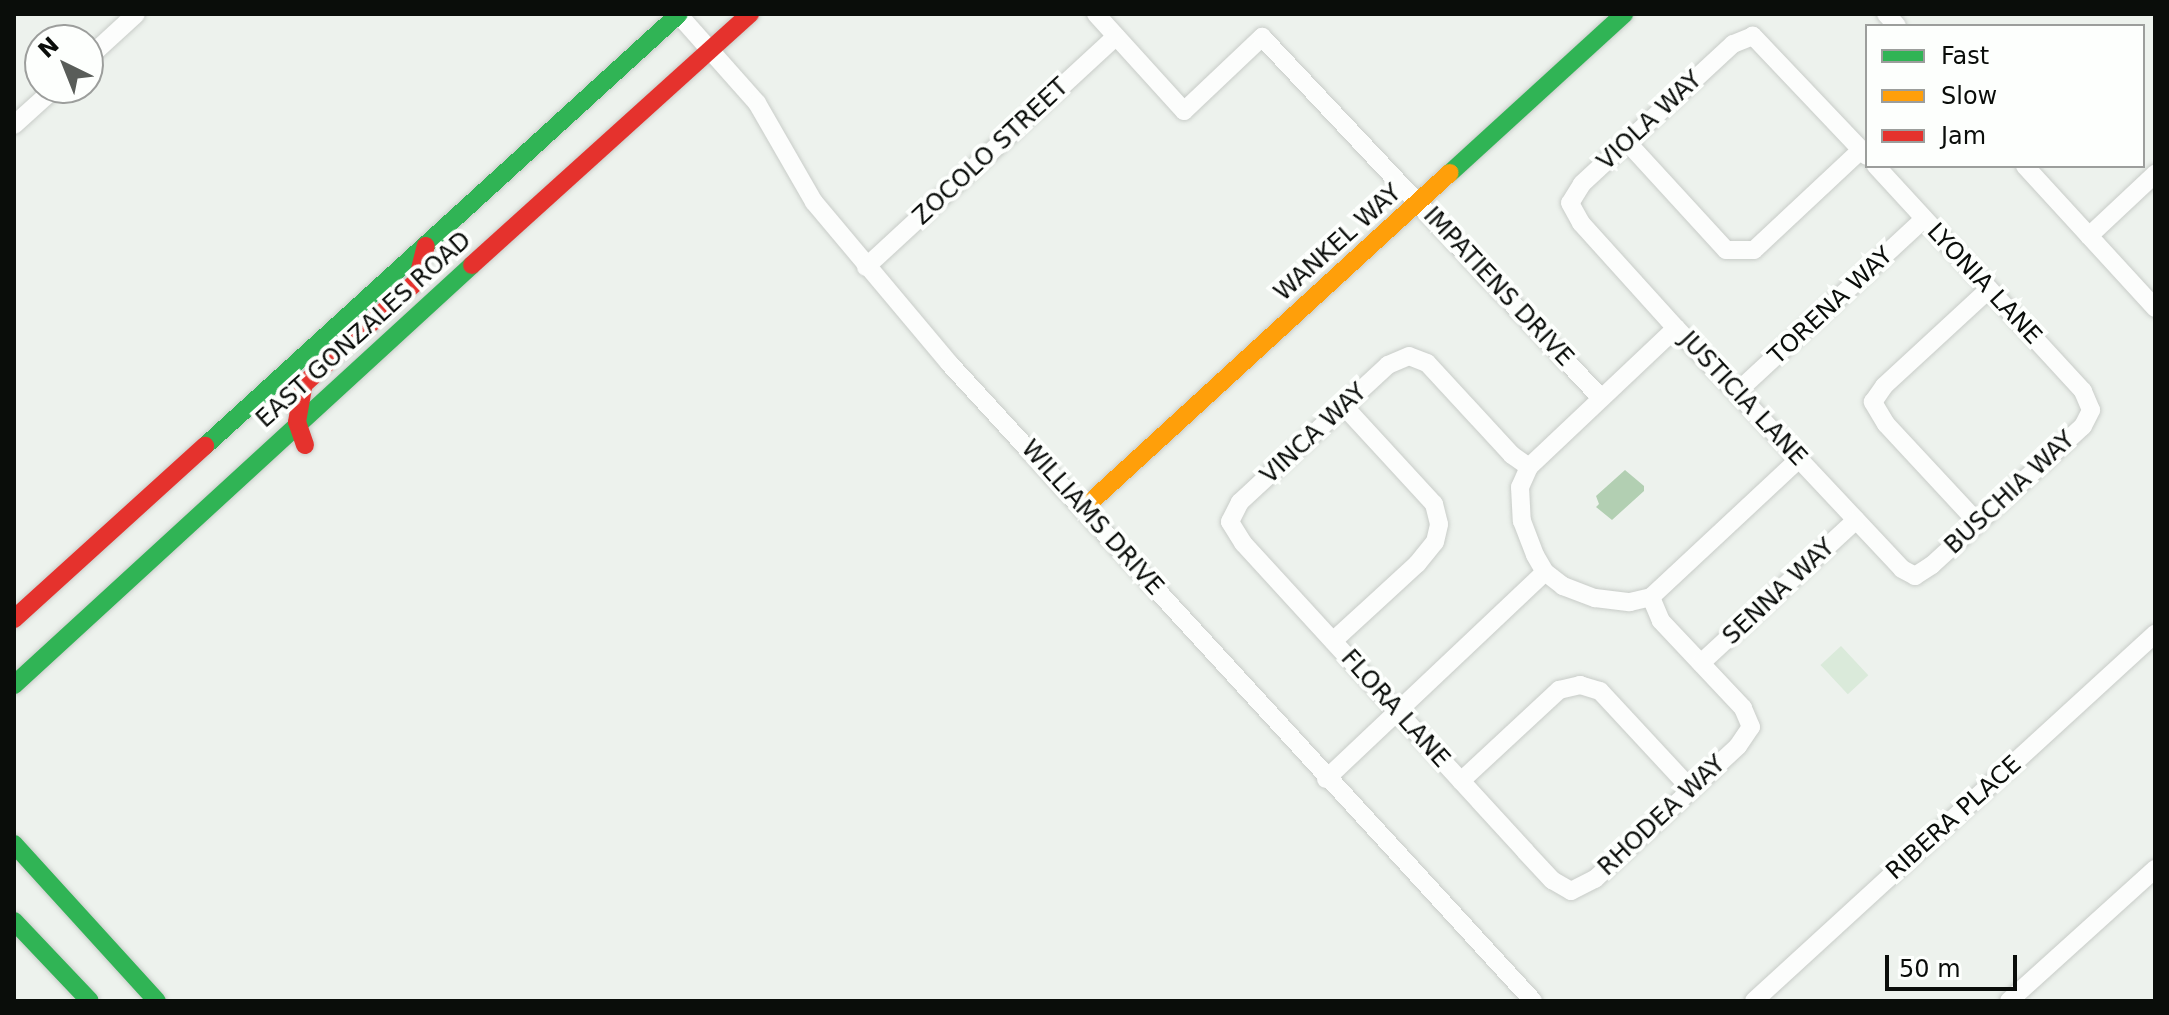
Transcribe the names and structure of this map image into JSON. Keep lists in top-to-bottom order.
{
  "streets": {
    "main road": ["WANKEL WAY", "EAST GONZALES ROAD"],
    "street": [
      "VIOLA WAY",
      "ZOCOLO STREET",
      "LYONIA LANE",
      "IMPATIENS DRIVE",
      "TORENA WAY",
      "JUSTICIA LANE",
      "VINCA WAY",
      "BUSCHIA WAY",
      "WILLIAMS DRIVE",
      "SENNA WAY",
      "FLORA LANE",
      "RHODEA WAY",
      "RIBERA PLACE"
    ]
  },
  "crossings": [
    ["VIOLA WAY", "JUSTICIA LANE"],
    ["ZOCOLO STREET", "IMPATIENS DRIVE"],
    ["ZOCOLO STREET", "WILLIAMS DRIVE"],
    ["WANKEL WAY", "IMPATIENS DRIVE"],
    ["WANKEL WAY", "WILLIAMS DRIVE"],
    ["LYONIA LANE", "TORENA WAY"],
    ["LYONIA LANE", "BUSCHIA WAY"],
    ["TORENA WAY", "JUSTICIA LANE"],
    ["EAST GONZALES ROAD", "WILLIAMS DRIVE"],
    ["JUSTICIA LANE", "BUSCHIA WAY"],
    ["JUSTICIA LANE", "SENNA WAY"],
    ["VINCA WAY", "FLORA LANE"],
    ["SENNA WAY", "RHODEA WAY"],
    ["FLORA LANE", "RHODEA WAY"]
  ],
  "legend": ["Fast", "Slow", "Jam"],
  "scale_bar": "50 m",
  "north": "top left"
}
